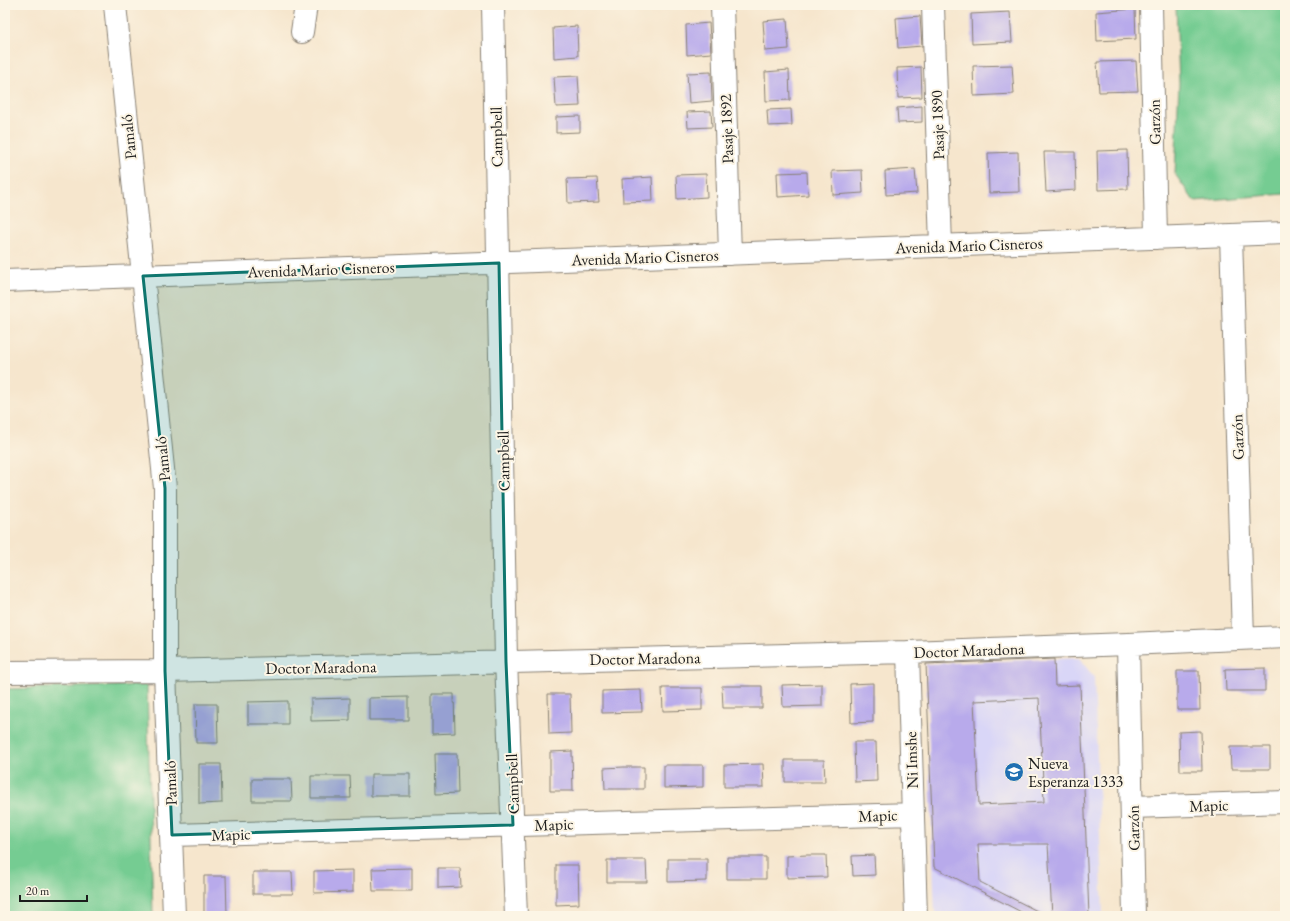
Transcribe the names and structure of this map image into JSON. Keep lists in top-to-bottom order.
{
  "streets": {
    "street": [
      "Garzón",
      "Pasaje 1890",
      "Pasaje 1892",
      "Pamaló",
      "Campbell",
      "Avenida Mario Cisneros",
      "Doctor Maradona",
      "Ni Imshe",
      "Mapic"
    ]
  },
  "crossings": [
    ["Garzón", "Avenida Mario Cisneros"],
    ["Garzón", "Doctor Maradona"],
    ["Garzón", "Mapic"],
    ["Pasaje 1890", "Avenida Mario Cisneros"],
    ["Pasaje 1892", "Avenida Mario Cisneros"],
    ["Pamaló", "Avenida Mario Cisneros"],
    ["Pamaló", "Doctor Maradona"],
    ["Pamaló", "Mapic"],
    ["Campbell", "Avenida Mario Cisneros"],
    ["Campbell", "Doctor Maradona"],
    ["Campbell", "Mapic"],
    ["Doctor Maradona", "Ni Imshe"],
    ["Ni Imshe", "Mapic"]
  ],
  "places": {
    "school or university": ["Nueva Esperanza 1333"]
  },
  "scale_bar": "20 m"
}
